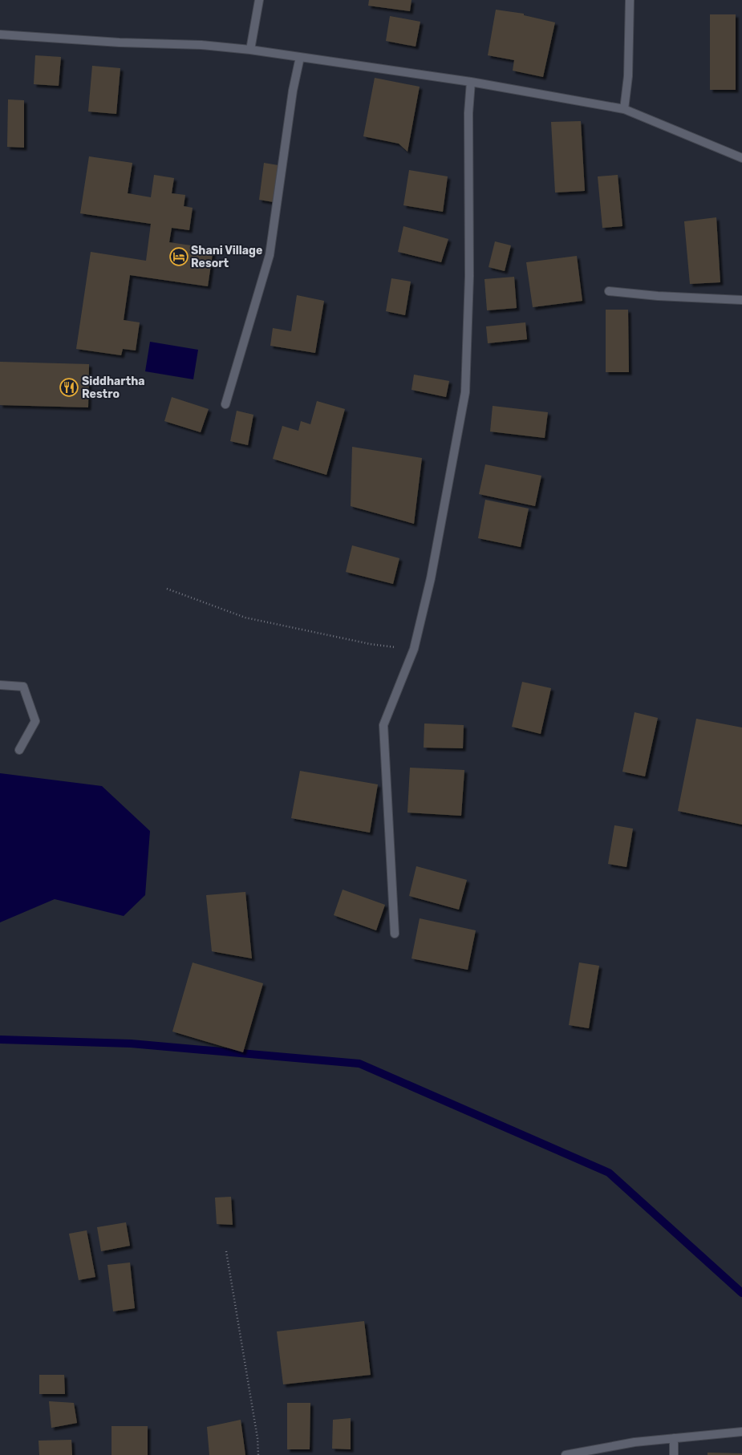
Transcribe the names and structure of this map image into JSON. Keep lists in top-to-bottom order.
{
  "places": {
    "hotel": ["Shani Village Resort"],
    "restaurant": ["Siddhartha Restro"]
  }
}
